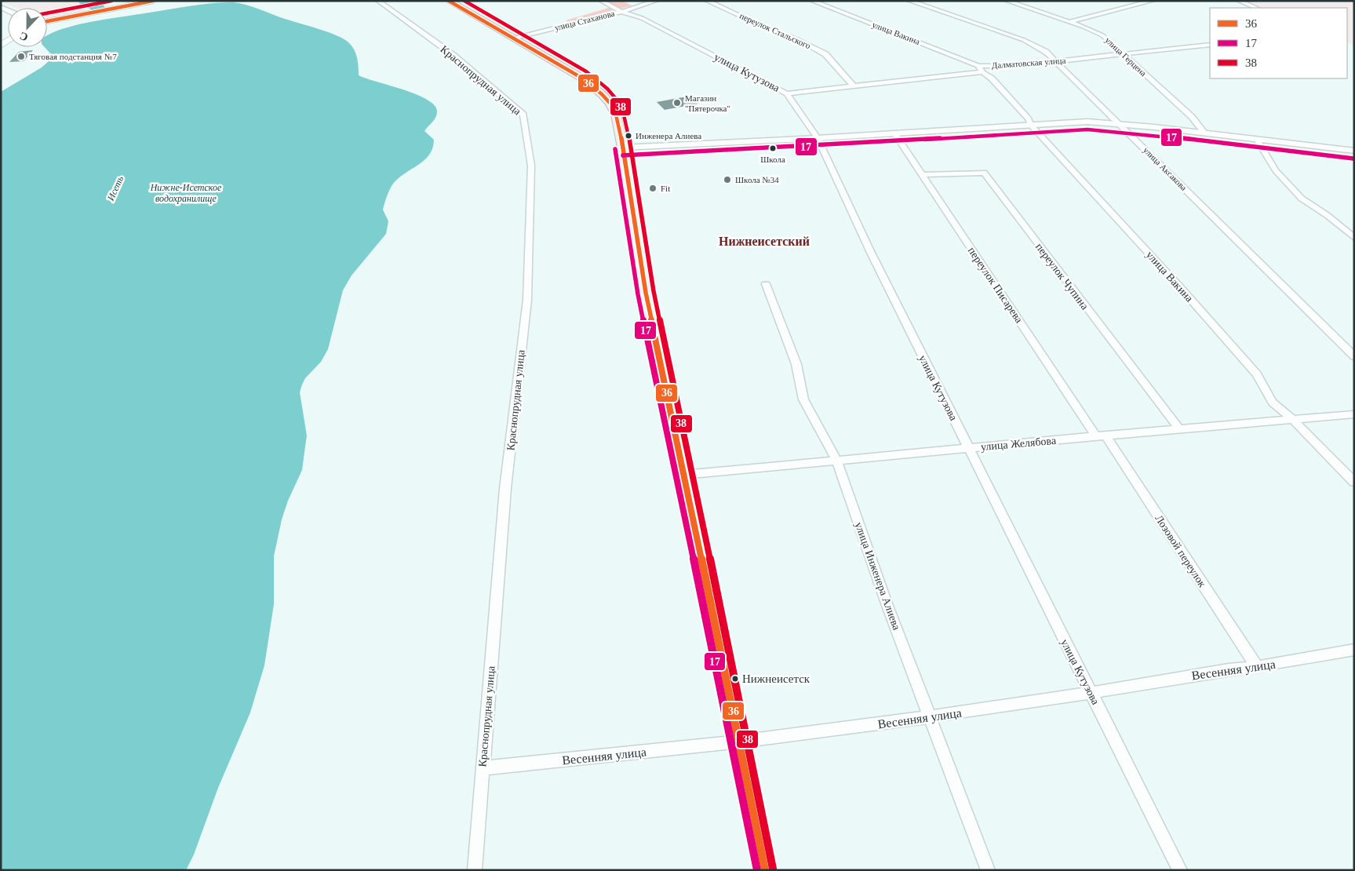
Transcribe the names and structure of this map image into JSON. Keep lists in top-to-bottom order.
{
  "streets": {
    "street": [
      "улица Стаханова",
      "переулок Стальского",
      "улица Вакина",
      "улица Герцена",
      "Далматовская улица",
      "улица Кутузова",
      "Краснопрудная улица",
      "улица Аксакова",
      "переулок Чупина",
      "переулок Писарева",
      "улица Желябова",
      "Лозовой переулок",
      "улица Инженера Алиева",
      "Весенняя улица"
    ]
  },
  "crossings": [
    ["улица Стаханова", "улица Кутузова"],
    ["переулок Стальского", "Далматовская улица"],
    ["улица Вакина", "Далматовская улица"],
    ["улица Вакина", "улица Желябова"],
    ["улица Герцена", "Далматовская улица"],
    ["Далматовская улица", "улица Кутузова"],
    ["Далматовская улица", "улица Аксакова"],
    ["улица Кутузова", "улица Желябова"],
    ["улица Кутузова", "Весенняя улица"],
    ["Краснопрудная улица", "Весенняя улица"],
    ["переулок Чупина", "переулок Писарева"],
    ["переулок Чупина", "улица Желябова"],
    ["переулок Писарева", "улица Желябова"],
    ["переулок Писарева", "Лозовой переулок"],
    ["улица Желябова", "Лозовой переулок"],
    ["улица Желябова", "улица Инженера Алиева"],
    ["Лозовой переулок", "Весенняя улица"],
    ["улица Инженера Алиева", "Весенняя улица"]
  ],
  "districts": ["Нижнеисетский"],
  "water": ["Нижне-Исетское водохранилище", "Исеть"],
  "places": [
    "Тяговая подстанция №7",
    "Магазин \"Пятерочка\"",
    "Инженера Алиева",
    "Школа",
    "Школа №34",
    "Fit",
    "Нижнеисетск"
  ],
  "lines": ["transit line 36", "transit line 38", "transit line 17"],
  "legend": ["36", "17", "38"],
  "north": "bottom"
}
